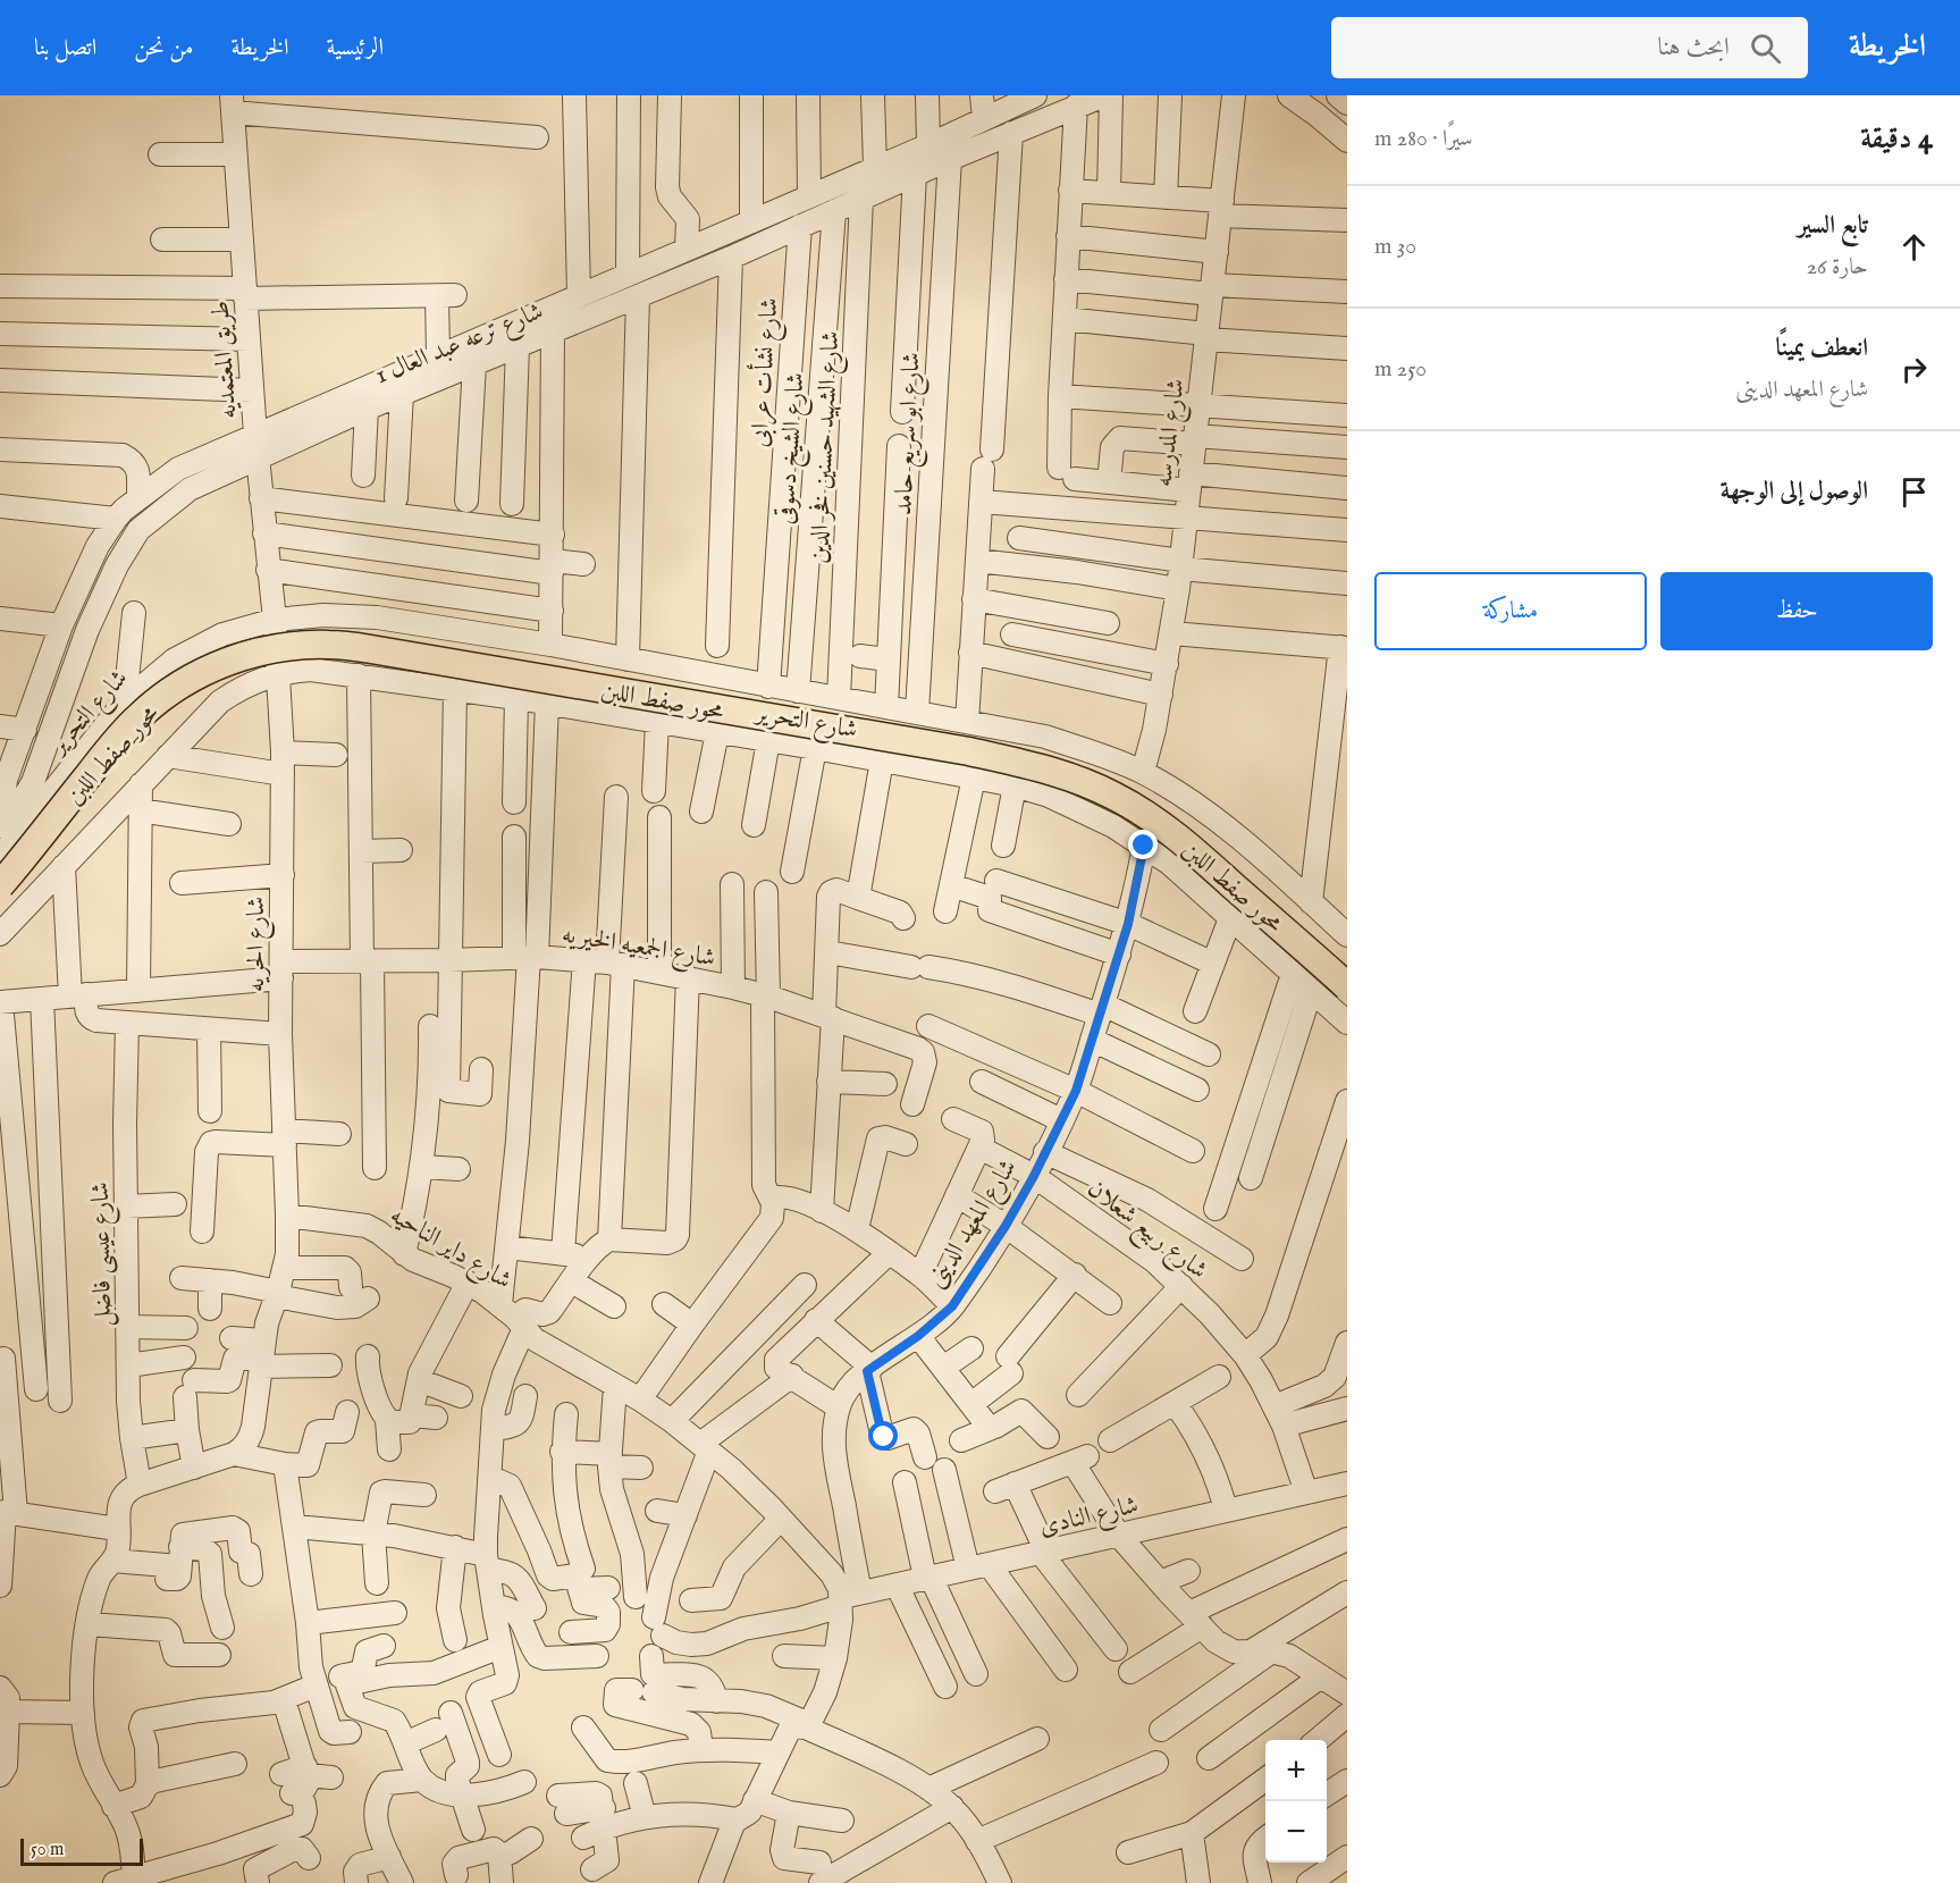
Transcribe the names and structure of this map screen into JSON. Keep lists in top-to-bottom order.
{
  "streets": {
    "main road": ["محور صفط اللبن"],
    "street": [
      "شارع ترعه عبد العال 1",
      "طريق المعتمديه",
      "شارع نشأت عرابى",
      "شارع المدرسه",
      "شارع ابو سريع حامد",
      "شارع الشهيد حسنين فخر الدين",
      "شارع الشيخ دسوقى",
      "شارع التحرير",
      "شارع الحريه",
      "شارع الجمعيه الخيريه",
      "شارع المعهد الدينى",
      "شارع ربيع شعلان",
      "شارع داير الناحيه",
      "شارع عيسى فاضل",
      "شارع النادى"
    ]
  },
  "crossings": [
    ["شارع ترعه عبد العال 1", "طريق المعتمديه"],
    ["شارع ترعه عبد العال 1", "شارع نشأت عرابى"],
    ["شارع ترعه عبد العال 1", "شارع ابو سريع حامد"],
    ["شارع ترعه عبد العال 1", "شارع الشهيد حسنين فخر الدين"],
    ["شارع ترعه عبد العال 1", "شارع الشيخ دسوقى"],
    ["طريق المعتمديه", "شارع التحرير"],
    ["طريق المعتمديه", "شارع الحريه"],
    ["شارع نشأت عرابى", "شارع التحرير"],
    ["شارع المدرسه", "شارع التحرير"],
    ["شارع ابو سريع حامد", "شارع التحرير"],
    ["شارع الشهيد حسنين فخر الدين", "شارع التحرير"],
    ["شارع الشيخ دسوقى", "شارع التحرير"],
    ["محور صفط اللبن", "شارع التحرير"],
    ["شارع التحرير", "شارع الحريه"],
    ["شارع التحرير", "شارع المعهد الدينى"],
    ["شارع الحريه", "شارع الجمعيه الخيريه"],
    ["شارع الحريه", "شارع داير الناحيه"],
    ["شارع المعهد الدينى", "شارع ربيع شعلان"],
    ["شارع المعهد الدينى", "شارع داير الناحيه"],
    ["شارع المعهد الدينى", "شارع النادى"],
    ["شارع ربيع شعلان", "شارع النادى"],
    ["شارع داير الناحيه", "شارع النادى"]
  ],
  "scale_bar": "50 m",
  "page": {
    "header": "الخريطة",
    "search": "ابحث هنا",
    "nav": [
      "الرئيسية",
      "الخريطة",
      "من نحن",
      "اتصل بنا"
    ],
    "heading": ["4 دقيقة", "سيرًا · 280 m"],
    "list": [
      ["تابع السير", "حارة 26", "30 m"],
      ["انعطف يمينًا", "شارع المعهد الدينى", "250 m"],
      "الوصول إلى الوجهة"
    ],
    "buttons": ["حفظ", "مشاركة"],
    "map_buttons": ["+", "−"],
    "scale": "50 m"
  }
}
